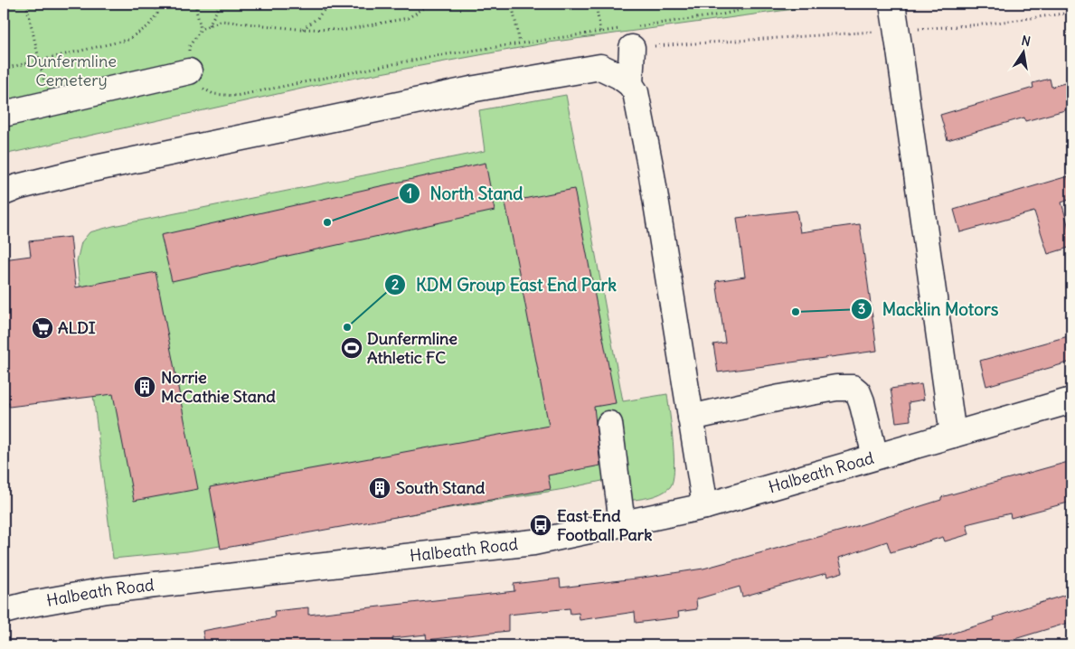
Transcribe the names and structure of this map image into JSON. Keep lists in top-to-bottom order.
{
  "streets": {
    "main road": ["Halbeath Road"]
  },
  "parks": ["Dunfermline Cemetery"],
  "places": {
    "other": ["North Stand", "Macklin Motors", "KDM Group East End Park"],
    "supermarket": ["ALDI"],
    "sports": ["Dunfermline Athletic FC"],
    "building": ["Norrie McCathie Stand", "South Stand"],
    "bus stop": ["East End Football Park"]
  },
  "north": "top"
}
